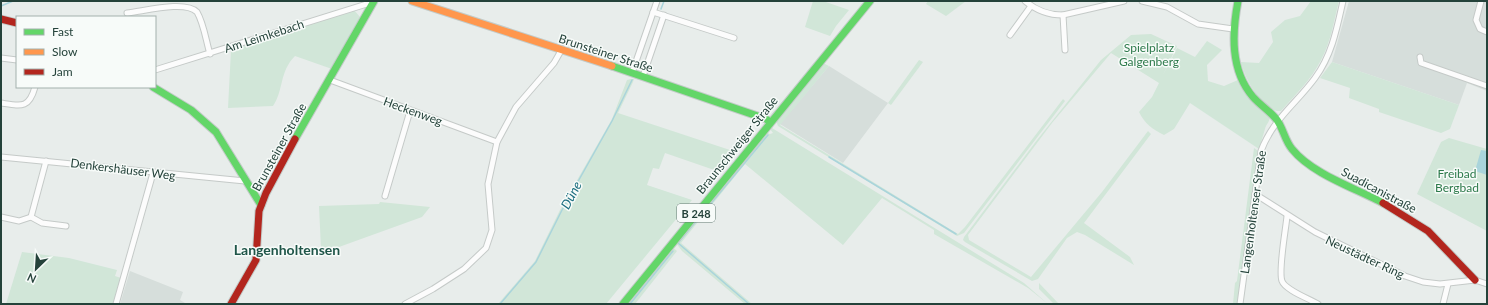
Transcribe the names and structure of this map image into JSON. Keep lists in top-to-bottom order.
{
  "streets": {
    "street": [
      "Am Leimkebach",
      "Brunsteiner Straße",
      "Heckenweg",
      "Braunschweiger Straße",
      "Denkershäuser Weg",
      "Suadicanistraße",
      "Langenholtenser Straße",
      "B 248",
      "Neustädter Ring"
    ]
  },
  "crossings": [
    ["Am Leimkebach", "Brunsteiner Straße"],
    ["Brunsteiner Straße", "Heckenweg"],
    ["Brunsteiner Straße", "Braunschweiger Straße"],
    ["Brunsteiner Straße", "Denkershäuser Weg"],
    ["Suadicanistraße", "Langenholtenser Straße"],
    ["Suadicanistraße", "Neustädter Ring"],
    ["Langenholtenser Straße", "Neustädter Ring"]
  ],
  "districts": ["Langenholtensen"],
  "water": ["Düne"],
  "parks": ["Spielplatz Galgenberg", "Freibad Bergbad"],
  "legend": ["Fast", "Slow", "Jam"],
  "north": "bottom left"
}
